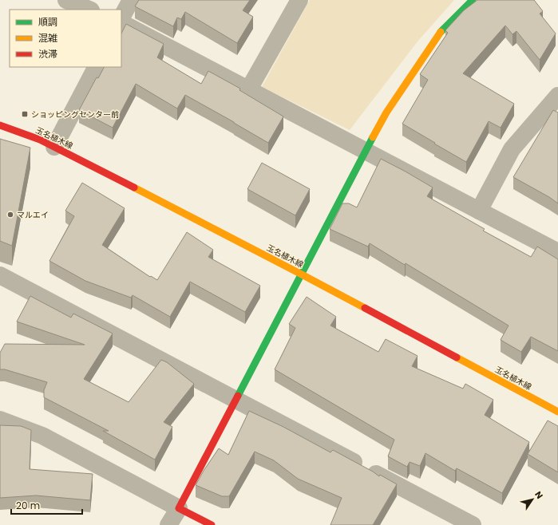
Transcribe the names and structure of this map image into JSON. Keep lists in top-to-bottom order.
{
  "streets": {
    "street": ["玉名植木線"]
  },
  "places": {
    "transit": ["ショッピングセンター前"],
    "other": ["マルエイ"]
  },
  "legend": ["順調", "混雑", "渋滞"],
  "scale_bar": "20 m",
  "north": "top right"
}
